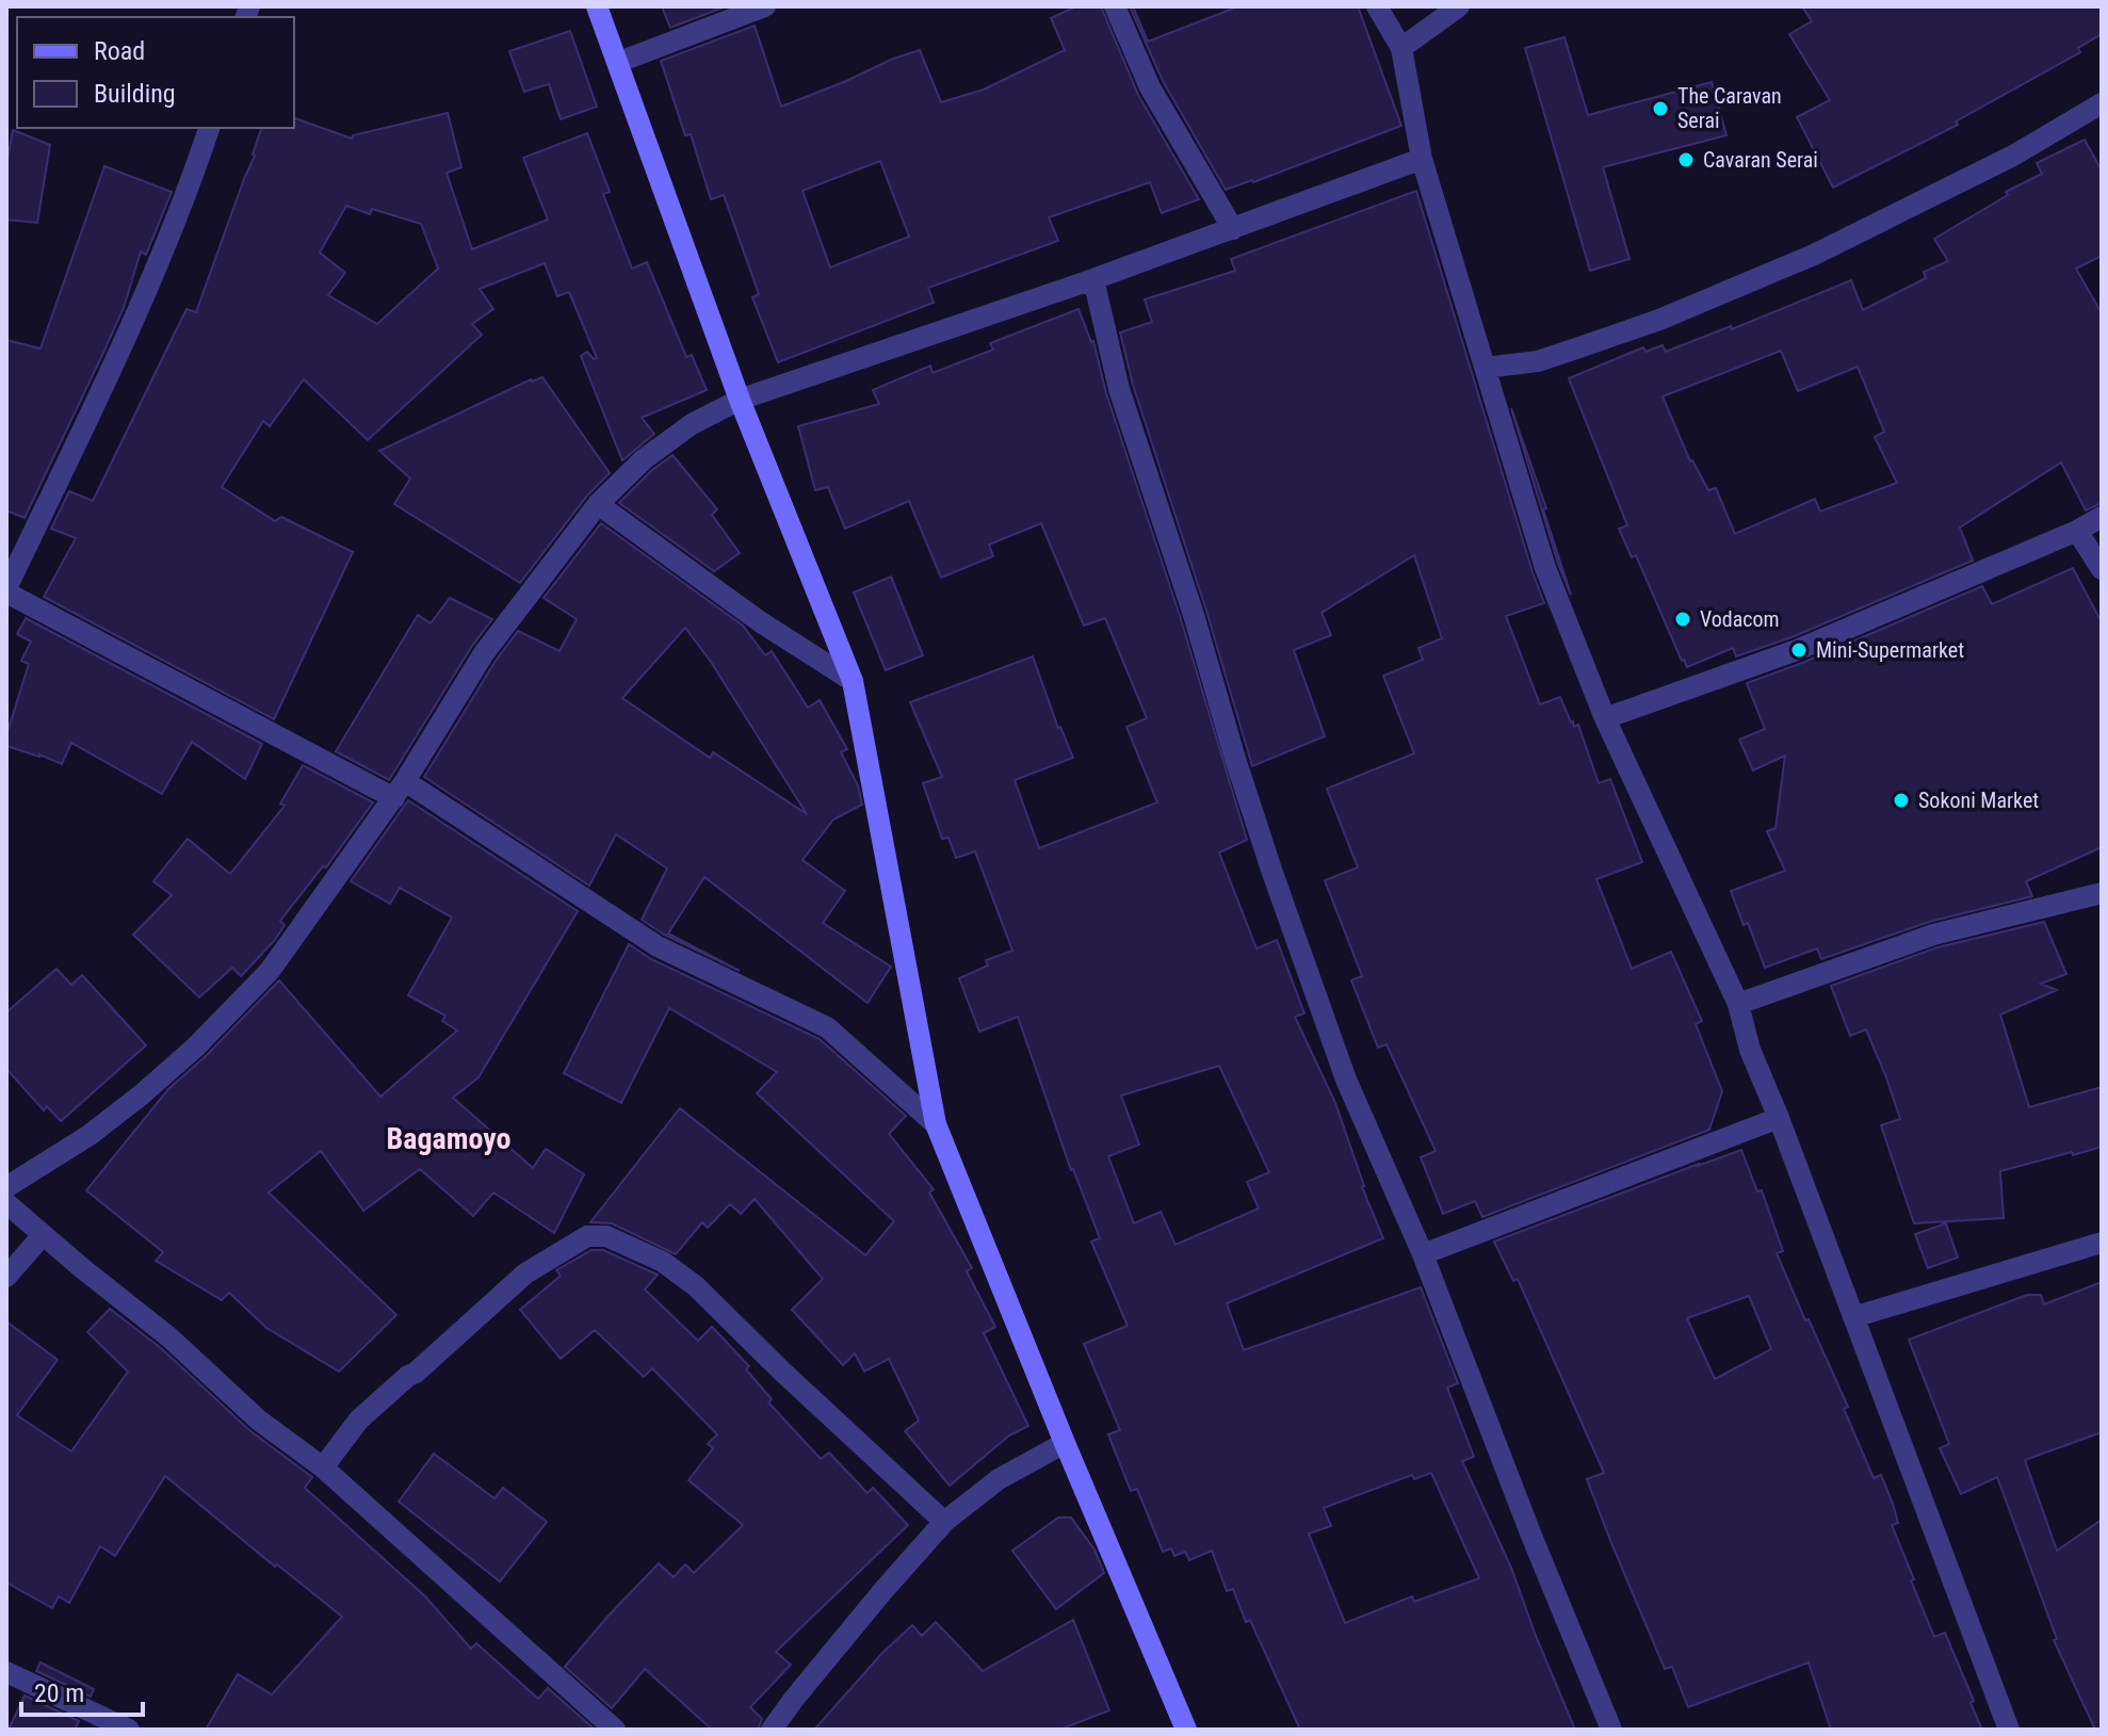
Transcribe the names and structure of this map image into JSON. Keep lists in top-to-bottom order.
{
  "districts": ["Bagamoyo"],
  "places": [
    "The Caravan Serai",
    "Cavaran Serai",
    "Vodacom",
    "Mini-Supermarket",
    "Sokoni Market"
  ],
  "legend": ["Road", "Building"],
  "scale_bar": "20 m"
}
